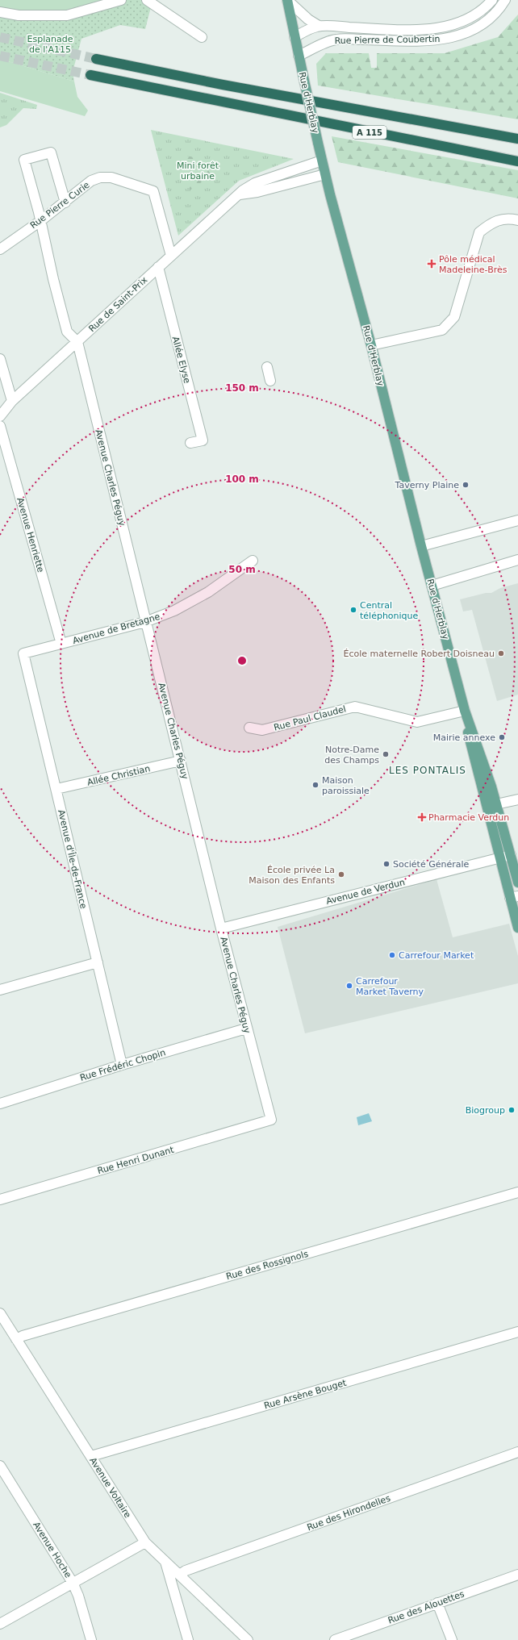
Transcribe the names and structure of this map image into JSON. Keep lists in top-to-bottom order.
{
  "streets": {
    "highway": ["A 115"],
    "main road": ["Rue d'Herblay"],
    "street": [
      "Rue Pierre de Coubertin",
      "Rue Pierre Curie",
      "Rue de Saint-Prix",
      "Allée Elyse",
      "Avenue Charles Péguy",
      "Avenue Henriette",
      "Avenue de Bretagne",
      "Rue Paul Claudel",
      "Allée Christian",
      "Avenue d'Île-de-France",
      "Avenue de Verdun",
      "Rue Frédéric Chopin",
      "Rue Henri Dunant",
      "Rue des Rossignols",
      "Rue Arsène Bouget",
      "Avenue Voltaire",
      "Rue des Hirondelles",
      "Avenue Hoche",
      "Rue des Alouettes"
    ]
  },
  "crossings": [
    ["Rue Pierre de Coubertin", "Rue d'Herblay"],
    ["Rue d'Herblay", "Rue de Saint-Prix"],
    ["Rue d'Herblay", "Rue Paul Claudel"],
    ["Rue d'Herblay", "Avenue de Verdun"],
    ["Rue Pierre Curie", "Rue de Saint-Prix"],
    ["Rue de Saint-Prix", "Allée Elyse"],
    ["Rue de Saint-Prix", "Avenue Charles Péguy"],
    ["Avenue Charles Péguy", "Avenue de Bretagne"],
    ["Avenue Charles Péguy", "Allée Christian"],
    ["Avenue Charles Péguy", "Avenue de Verdun"],
    ["Avenue Charles Péguy", "Rue Frédéric Chopin"],
    ["Avenue Charles Péguy", "Rue Henri Dunant"],
    ["Avenue Henriette", "Avenue de Bretagne"],
    ["Avenue de Bretagne", "Avenue d'Île-de-France"],
    ["Allée Christian", "Avenue d'Île-de-France"],
    ["Avenue d'Île-de-France", "Rue Frédéric Chopin"],
    ["Rue des Rossignols", "Avenue Voltaire"],
    ["Rue Arsène Bouget", "Avenue Voltaire"],
    ["Avenue Voltaire", "Rue des Hirondelles"]
  ],
  "districts": ["LES PONTALIS"],
  "parks": ["Esplanade de l'A115", "Mini forêt urbaine"],
  "places": {
    "health": ["Pôle médical Madeleine-Brès", "Pharmacie Verdun"],
    "other": [
      "Taverny Plaine",
      "Central téléphonique",
      "École maternelle Robert Doisneau",
      "Mairie annexe",
      "Notre-Dame des Champs",
      "Maison paroissiale",
      "Société Générale",
      "École privée La Maison des Enfants",
      "Carrefour Market",
      "Carrefour Market Taverny",
      "Biogroup"
    ]
  },
  "rings": ["150 m", "100 m", "50 m"]
}
